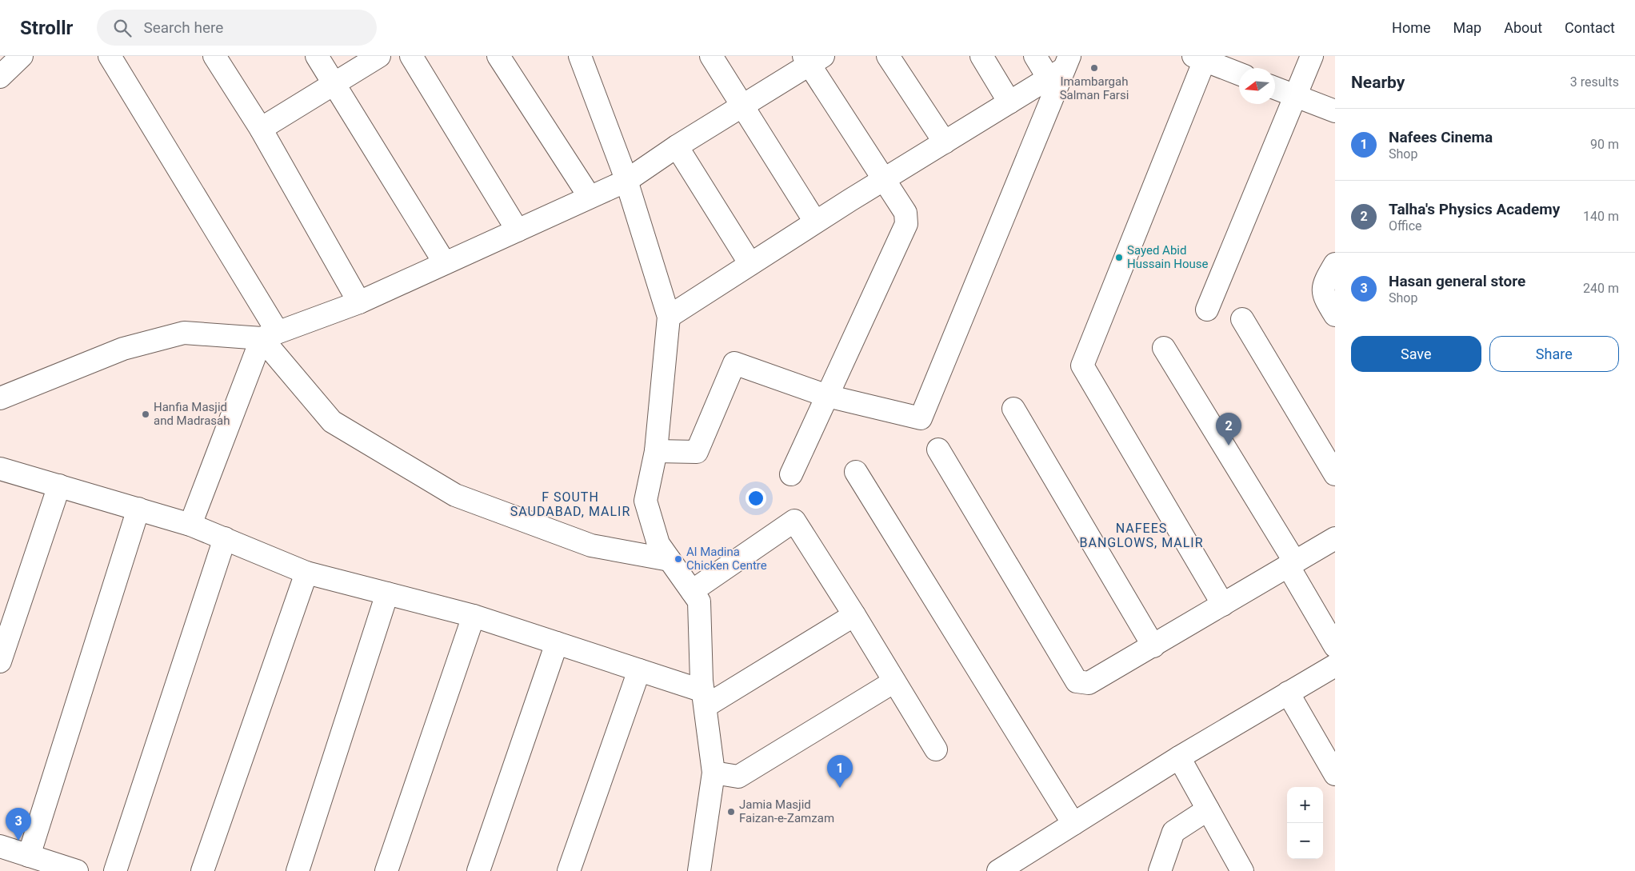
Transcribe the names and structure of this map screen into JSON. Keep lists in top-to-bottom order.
{
  "districts": ["F SOUTH SAUDABAD, MALIR", "NAFEES BANGLOWS, MALIR"],
  "places": [
    "Imambargah Salman Farsi",
    "Sayed Abid Hussain House",
    "Hanfia Masjid and Madrasah",
    "Al Madina Chicken Centre",
    "Jamia Masjid Faizan-e-Zamzam"
  ],
  "north": "left",
  "page": {
    "header": "Strollr",
    "search": "Search here",
    "nav": [
      "Home",
      "Map",
      "About",
      "Contact"
    ],
    "heading": ["Nearby", "3 results"],
    "list": [
      {
        "mark": "1",
        "name": "Nafees Cinema",
        "note": "Shop",
        "value": "90 m"
      },
      {
        "mark": "2",
        "name": "Talha's Physics Academy",
        "note": "Office",
        "value": "140 m"
      },
      {
        "mark": "3",
        "name": "Hasan general store",
        "note": "Shop",
        "value": "240 m"
      }
    ],
    "buttons": ["Save", "Share"],
    "pins": ["2", "1", "3"],
    "map_buttons": ["+", "−"]
  }
}
